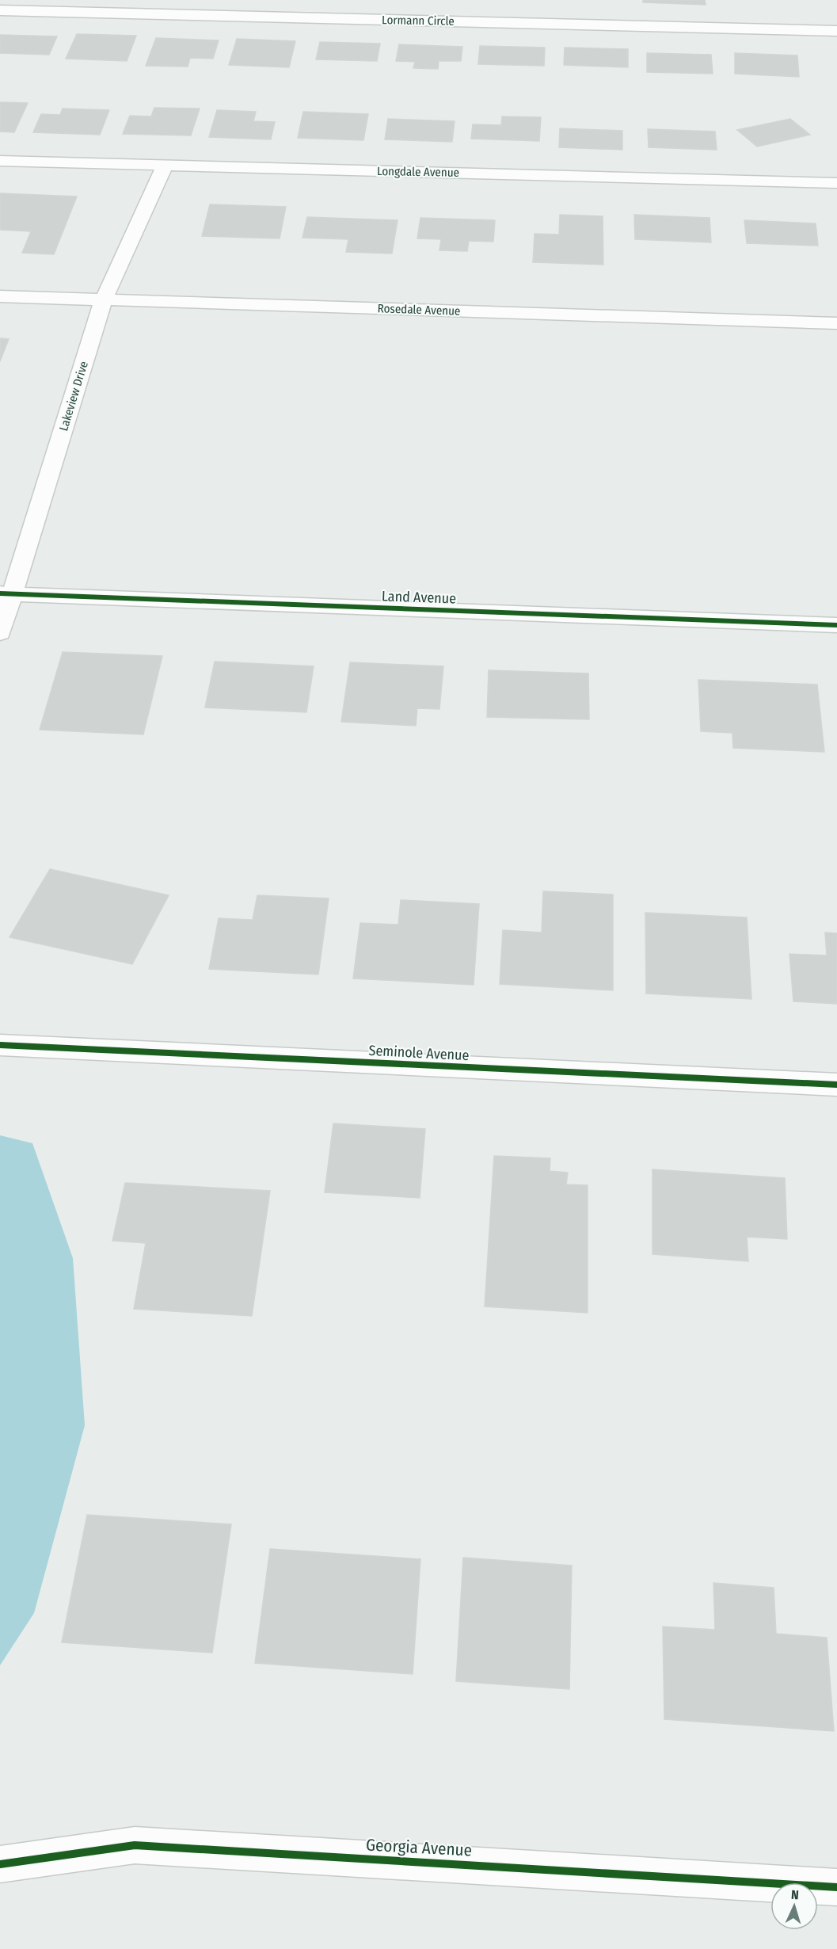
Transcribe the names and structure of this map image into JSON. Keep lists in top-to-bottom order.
{
  "streets": {
    "street": [
      "Lormann Circle",
      "Longdale Avenue",
      "Rosedale Avenue",
      "Lakeview Drive",
      "Land Avenue",
      "Seminole Avenue",
      "Georgia Avenue"
    ]
  },
  "crossings": [
    ["Longdale Avenue", "Lakeview Drive"],
    ["Rosedale Avenue", "Lakeview Drive"],
    ["Lakeview Drive", "Land Avenue"]
  ],
  "north": "top"
}
